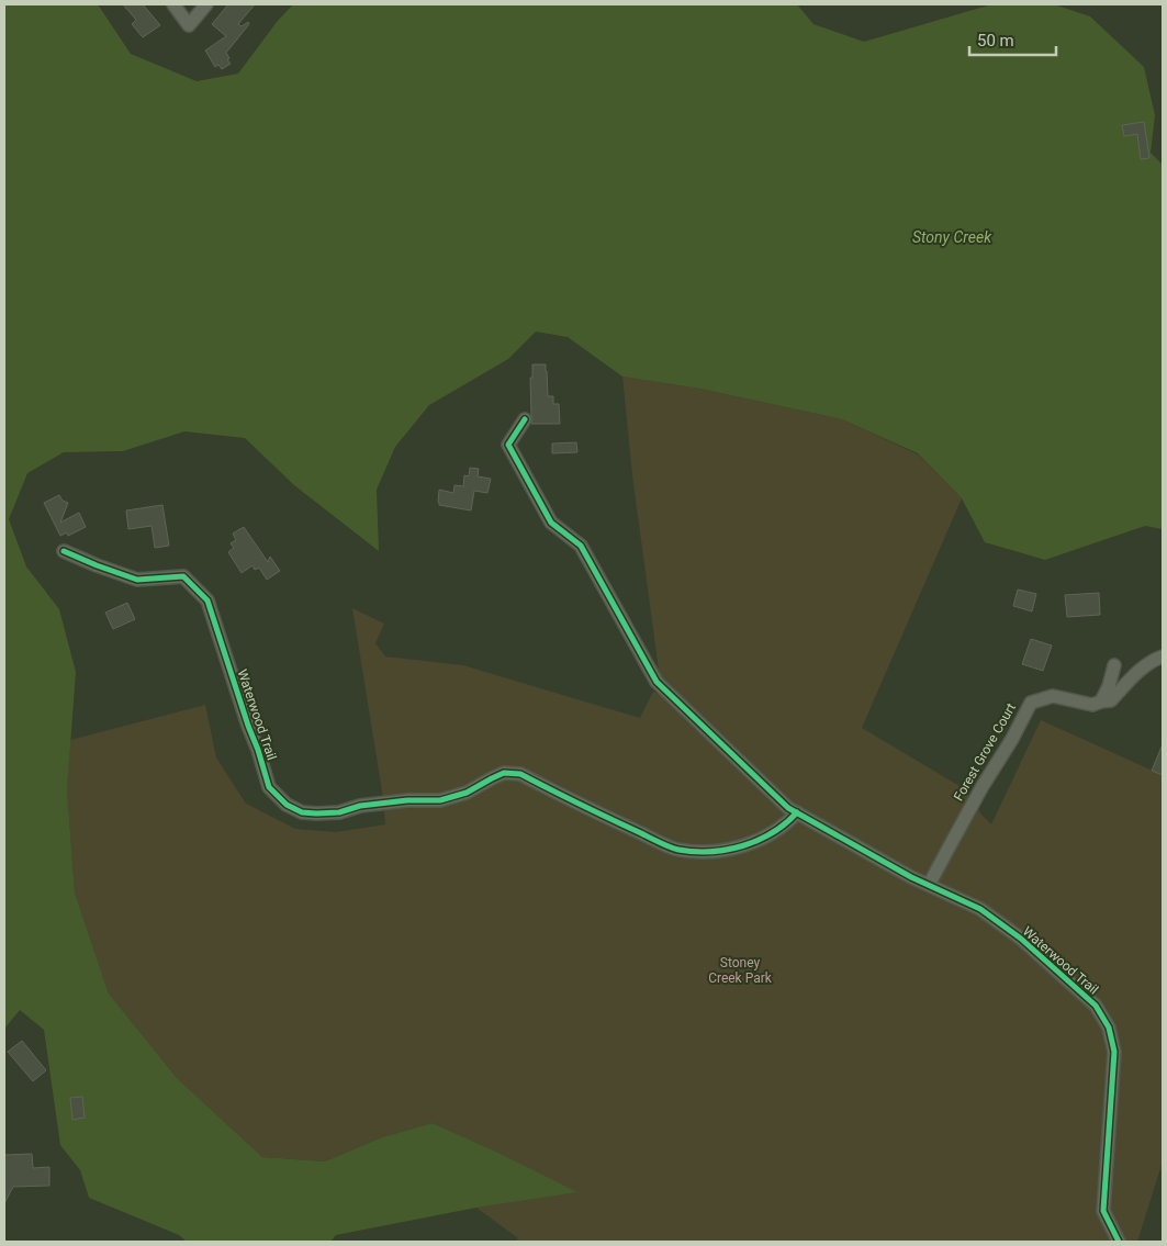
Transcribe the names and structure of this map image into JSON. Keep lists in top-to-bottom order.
{
  "streets": {
    "street": ["Waterwood Trail", "Forest Grove Court"]
  },
  "crossings": [
    ["Waterwood Trail", "Forest Grove Court"]
  ],
  "water": ["Stony Creek"],
  "parks": ["Stoney Creek Park"],
  "scale_bar": "50 m"
}
